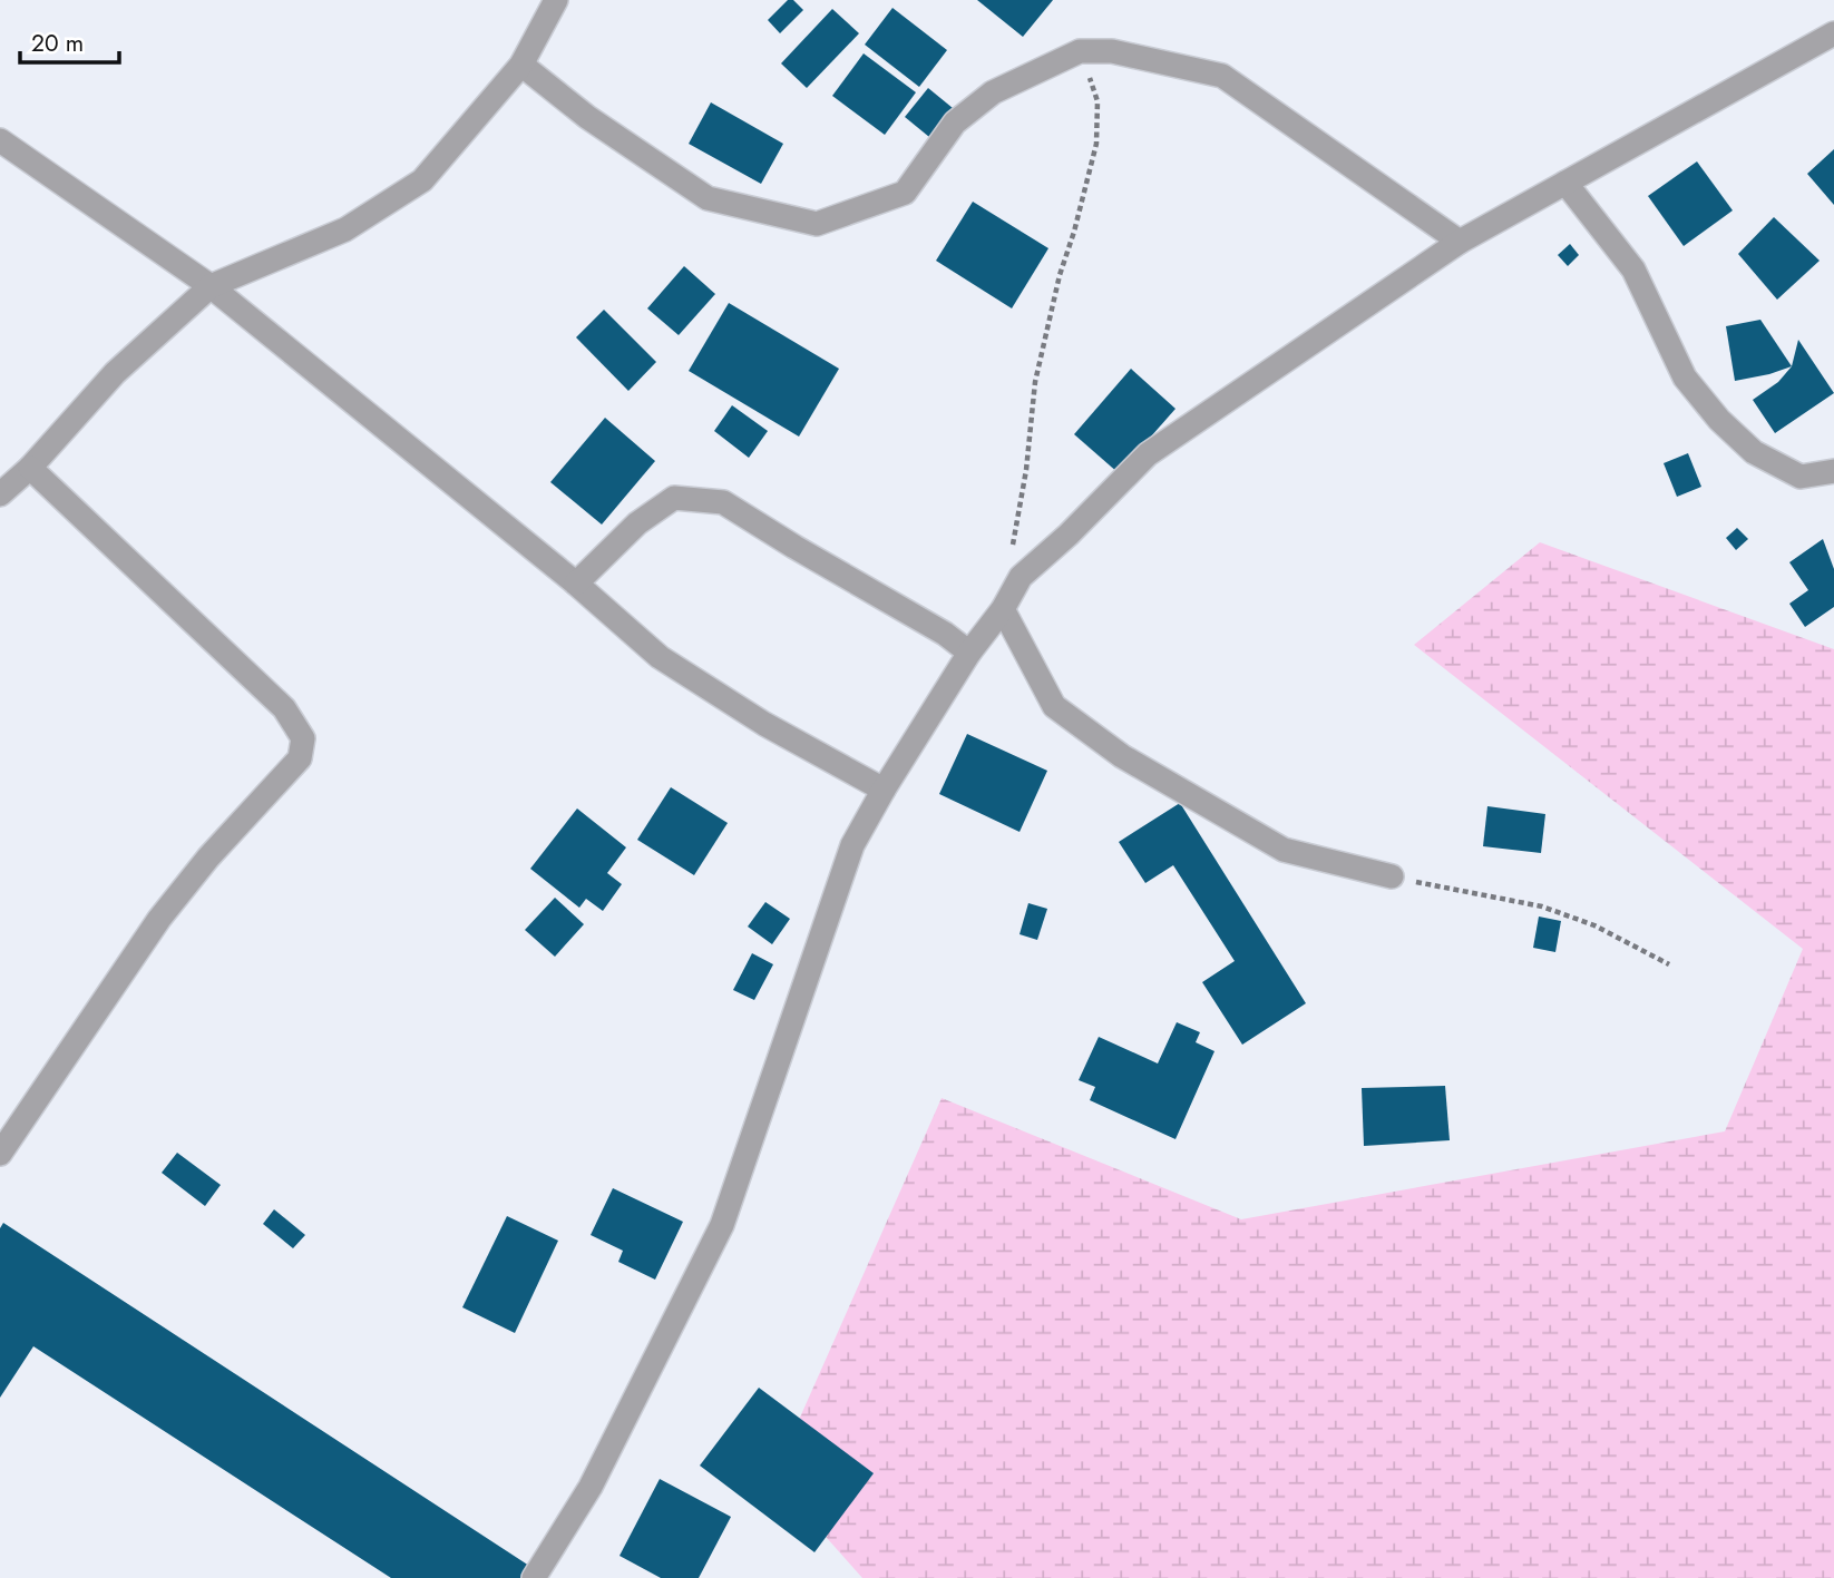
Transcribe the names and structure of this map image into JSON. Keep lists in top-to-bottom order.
{
  "scale_bar": "20 m"
}
